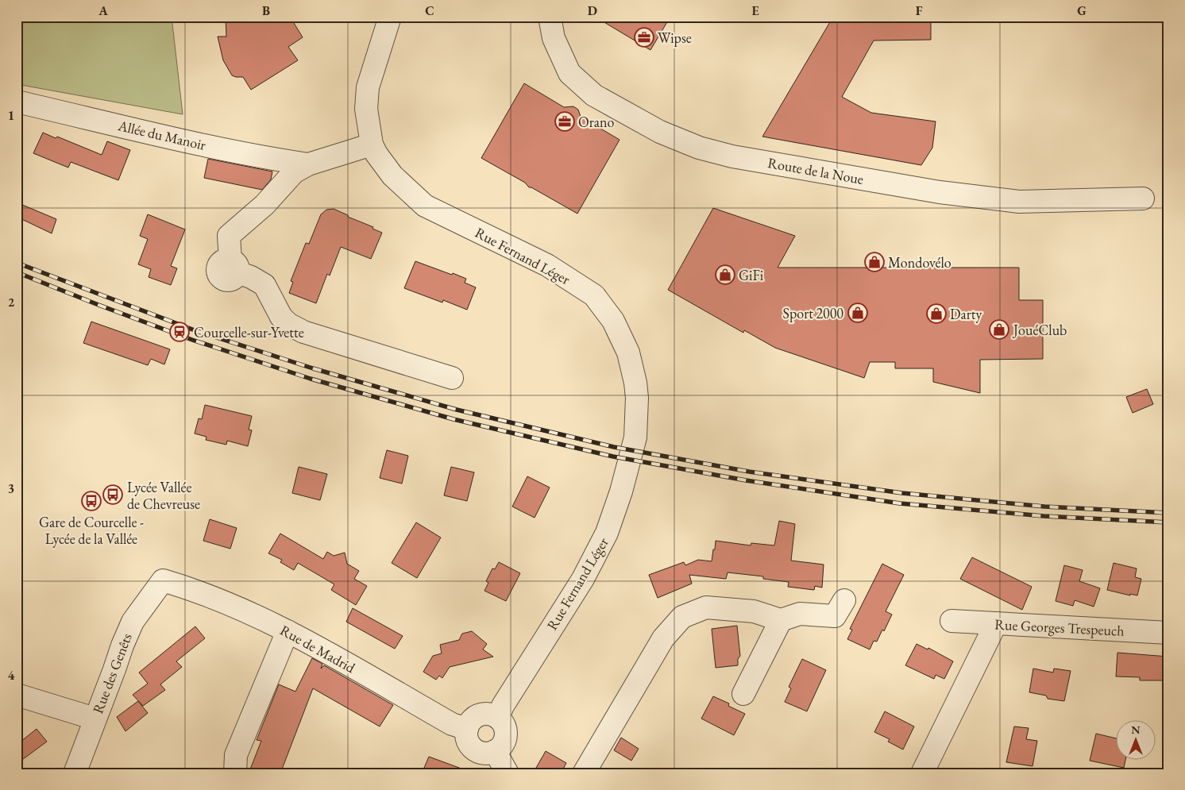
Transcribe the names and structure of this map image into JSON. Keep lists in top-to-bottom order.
{
  "streets": {
    "street": [
      "Allée du Manoir",
      "Route de la Noue",
      "Rue Fernand Léger",
      "Rue Georges Trespeuch",
      "Rue de Madrid",
      "Rue des Genêts"
    ]
  },
  "crossings": [
    ["Rue Fernand Léger", "Rue de Madrid"],
    ["Rue de Madrid", "Rue des Genêts"]
  ],
  "places": {
    "office": ["Wipse", "Orano"],
    "shop": [
      "Mondovélo",
      "GiFi",
      "Sport 2000",
      "Darty",
      "JouéClub"
    ],
    "station": ["Courcelle-sur-Yvette"],
    "bus stop": ["Lycée Vallée de Chevreuse", "Gare de Courcelle - Lycée de la Vallée"]
  },
  "north": "top",
  "grid": {
    "columns": [
      "A",
      "B",
      "C",
      "D",
      "E",
      "F",
      "G"
    ],
    "rows": [
      "1",
      "2",
      "3",
      "4"
    ]
  }
}
